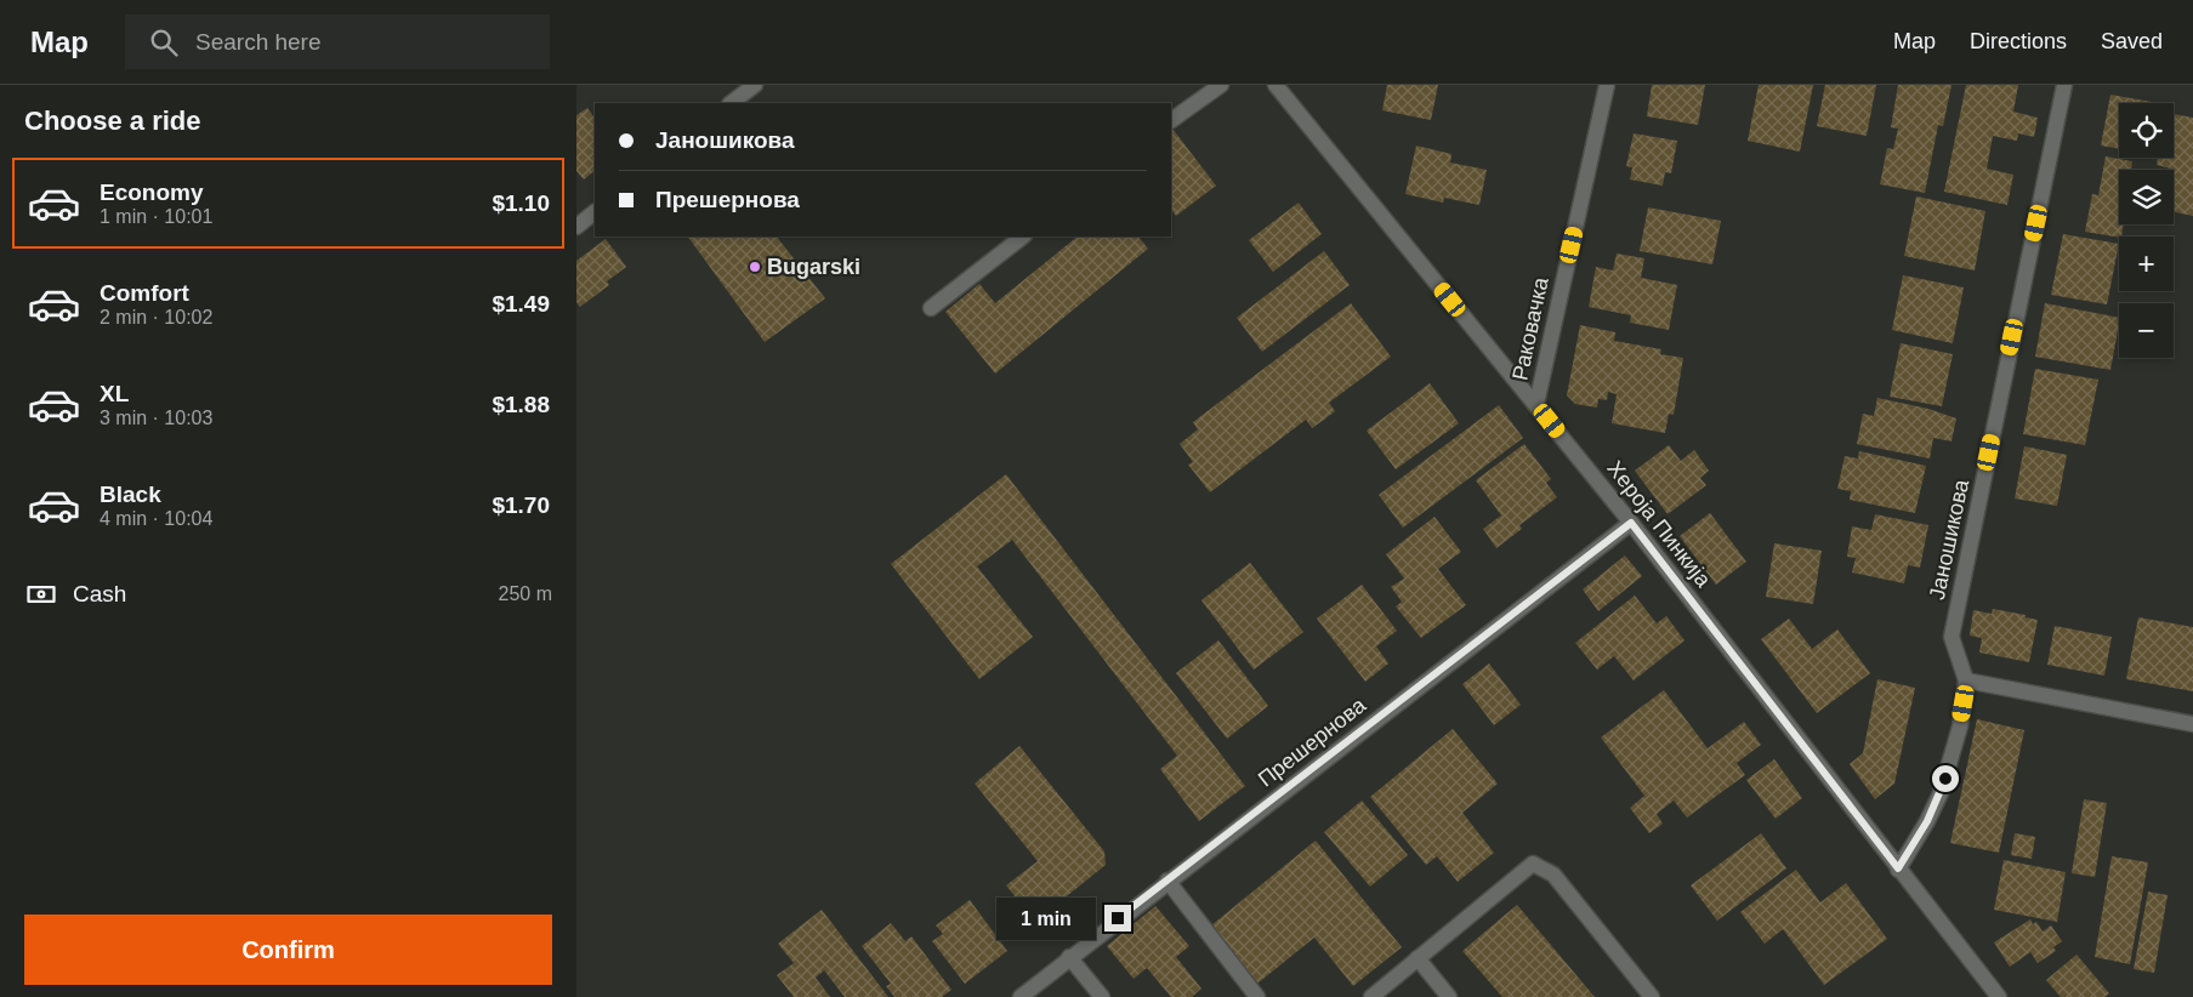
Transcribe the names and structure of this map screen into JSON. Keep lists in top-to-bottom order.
{
  "streets": {
    "street": [
      "Раковачка",
      "Хероја Пинкија",
      "Јаношикова",
      "Прешернова"
    ]
  },
  "crossings": [
    ["Раковачка", "Хероја Пинкија"],
    ["Хероја Пинкија", "Јаношикова"],
    ["Хероја Пинкија", "Прешернова"]
  ],
  "places": ["Bugarski"],
  "page": {
    "header": "Map",
    "search": "Search here",
    "nav": ["Map", "Directions", "Saved"],
    "heading": "Choose a ride",
    "map_buttons": ["+", "−"],
    "banner": ["Јаношикова", "Прешернова"],
    "list": [
      {
        "name": "Economy",
        "note": "1 min · 10:01",
        "value": "$1.10"
      },
      {
        "name": "Comfort",
        "note": "2 min · 10:02",
        "value": "$1.49"
      },
      {
        "name": "XL",
        "note": "3 min · 10:03",
        "value": "$1.88"
      },
      {
        "name": "Black",
        "note": "4 min · 10:04",
        "value": "$1.70"
      }
    ],
    "pay": ["Cash", "250 m"],
    "bubble": "1 min",
    "buttons": "Confirm"
  }
}
